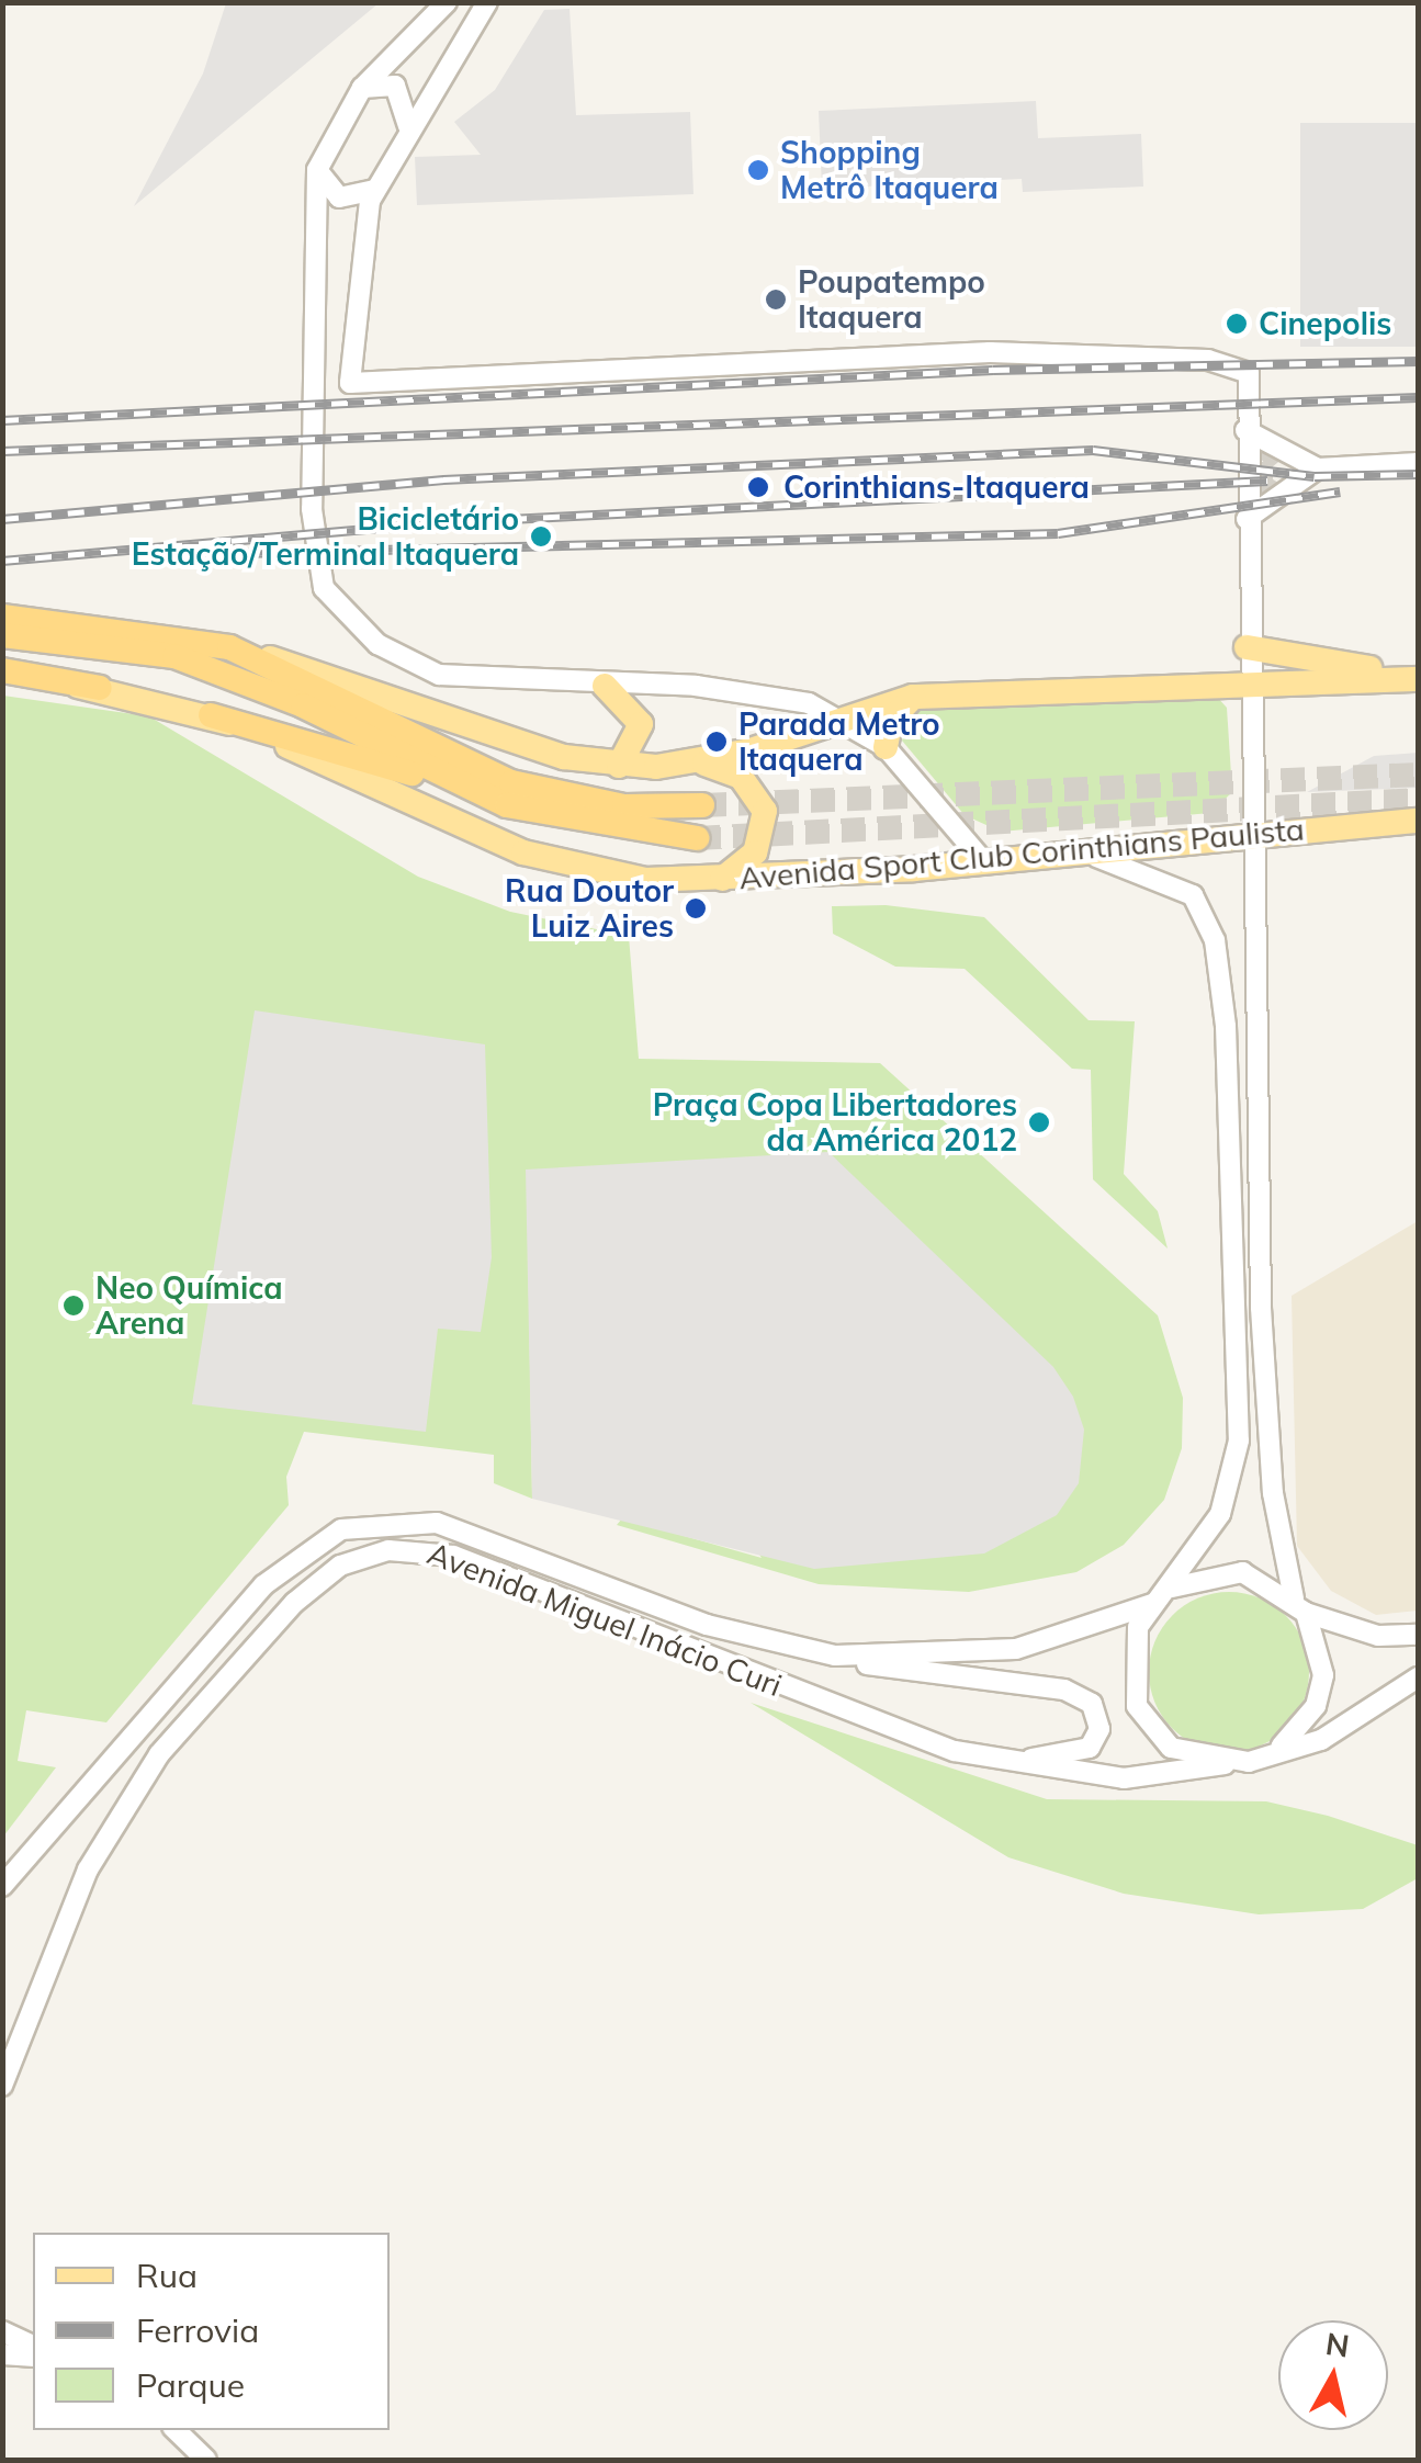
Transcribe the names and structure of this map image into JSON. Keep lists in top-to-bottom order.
{
  "streets": {
    "main road": ["Avenida Sport Club Corinthians Paulista"],
    "street": ["Avenida Miguel Inácio Curi"]
  },
  "places": [
    "Shopping Metrô Itaquera",
    "Poupatempo Itaquera",
    "Cinepolis",
    "Corinthians-Itaquera",
    "Bicicletário Estação/Terminal Itaquera",
    "Parada Metro Itaquera",
    "Rua Doutor Luiz Aires",
    "Praça Copa Libertadores da América 2012",
    "Neo Química Arena"
  ],
  "legend": ["Rua", "Ferrovia", "Parque"],
  "north": "top"
}
